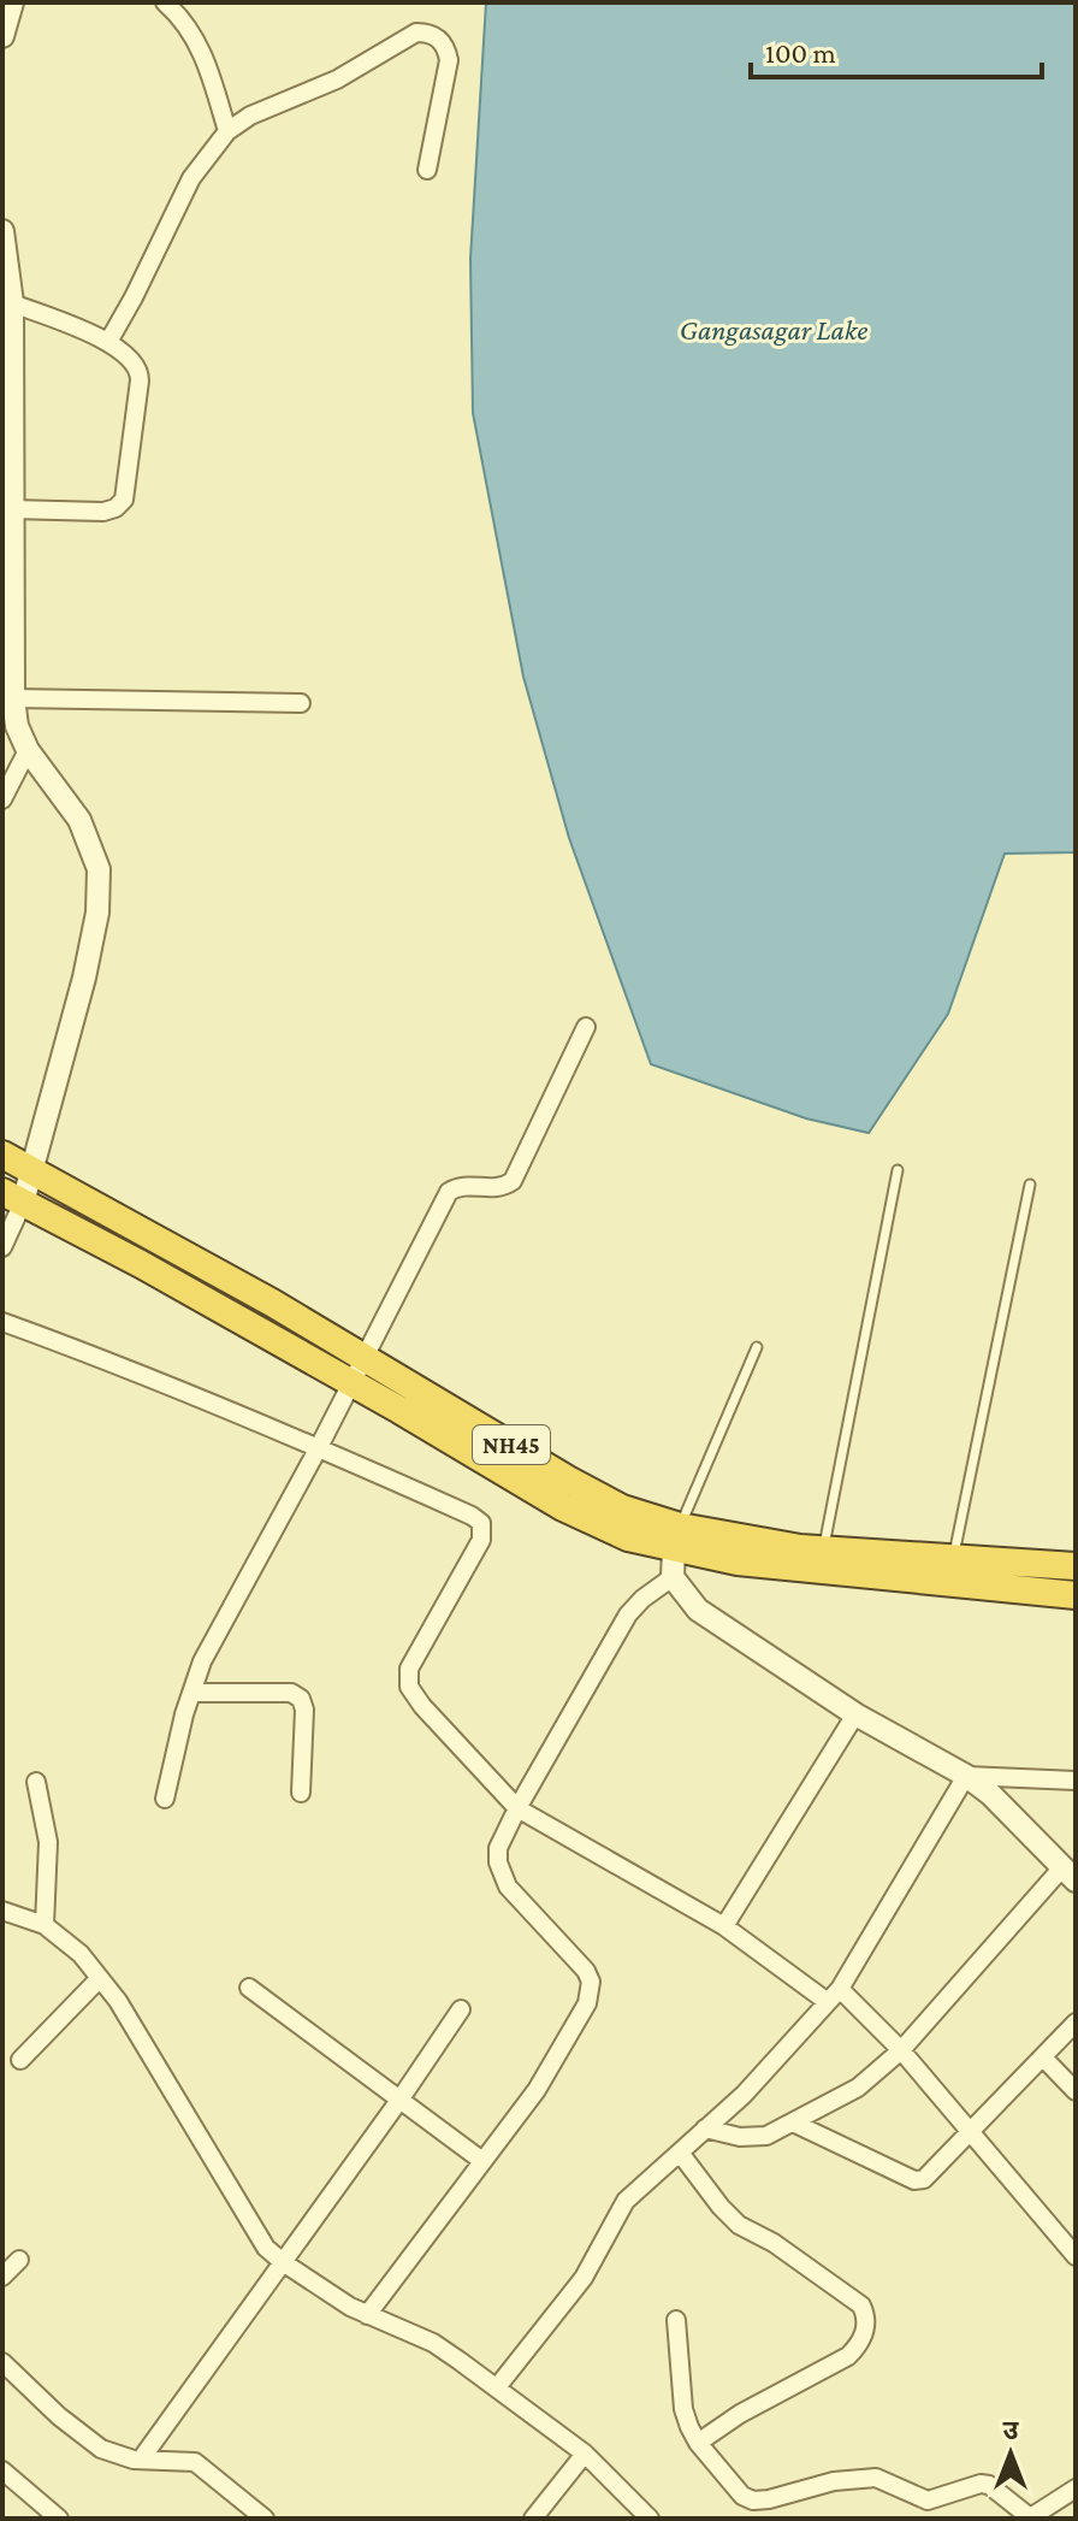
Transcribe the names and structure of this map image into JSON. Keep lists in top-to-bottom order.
{
  "streets": {
    "highway": ["NH45"]
  },
  "water": ["Gangasagar Lake"],
  "scale_bar": "100 m",
  "north": "top"
}
